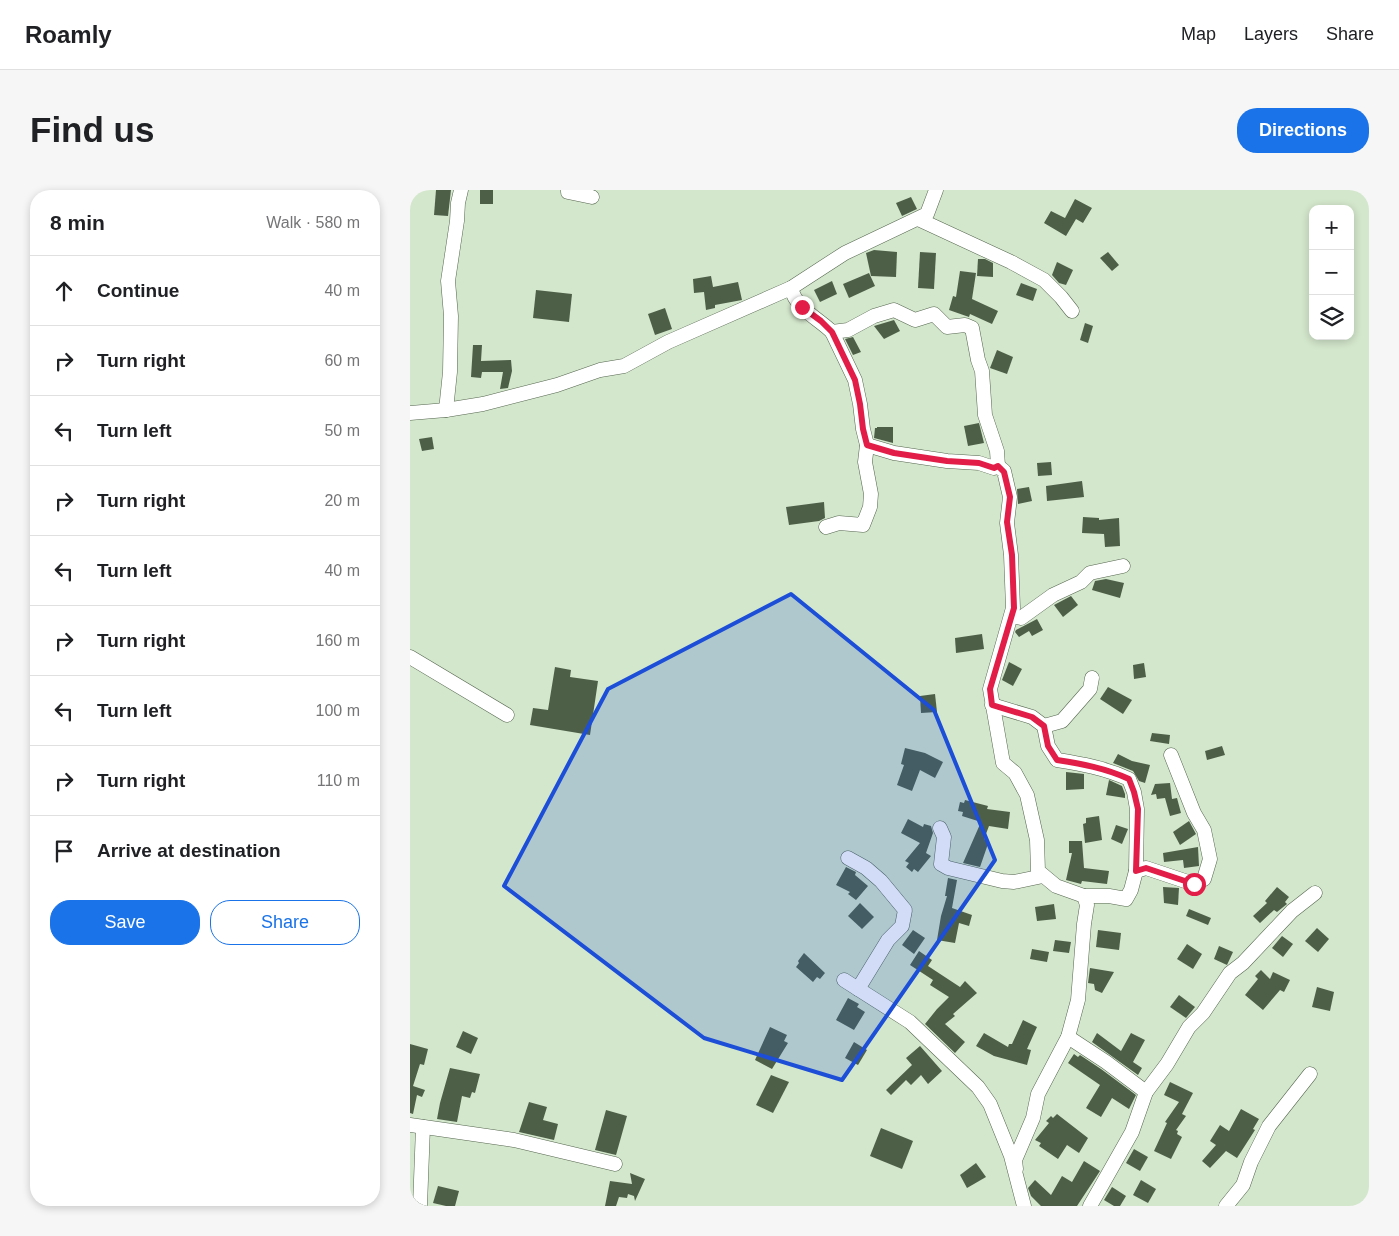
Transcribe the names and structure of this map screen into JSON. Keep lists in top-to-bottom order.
{
  "page": {
    "header": "Roamly",
    "nav": ["Map", "Layers", "Share"],
    "buttons": [
      "Directions",
      ["Save", "Share"]
    ],
    "title": "Find us",
    "heading": ["8 min", "Walk · 580 m"],
    "map_buttons": ["+", "−"],
    "list": [
      ["Continue", "40 m"],
      ["Turn right", "60 m"],
      ["Turn left", "50 m"],
      ["Turn right", "20 m"],
      ["Turn left", "40 m"],
      ["Turn right", "160 m"],
      ["Turn left", "100 m"],
      ["Turn right", "110 m"],
      "Arrive at destination"
    ]
  }
}
